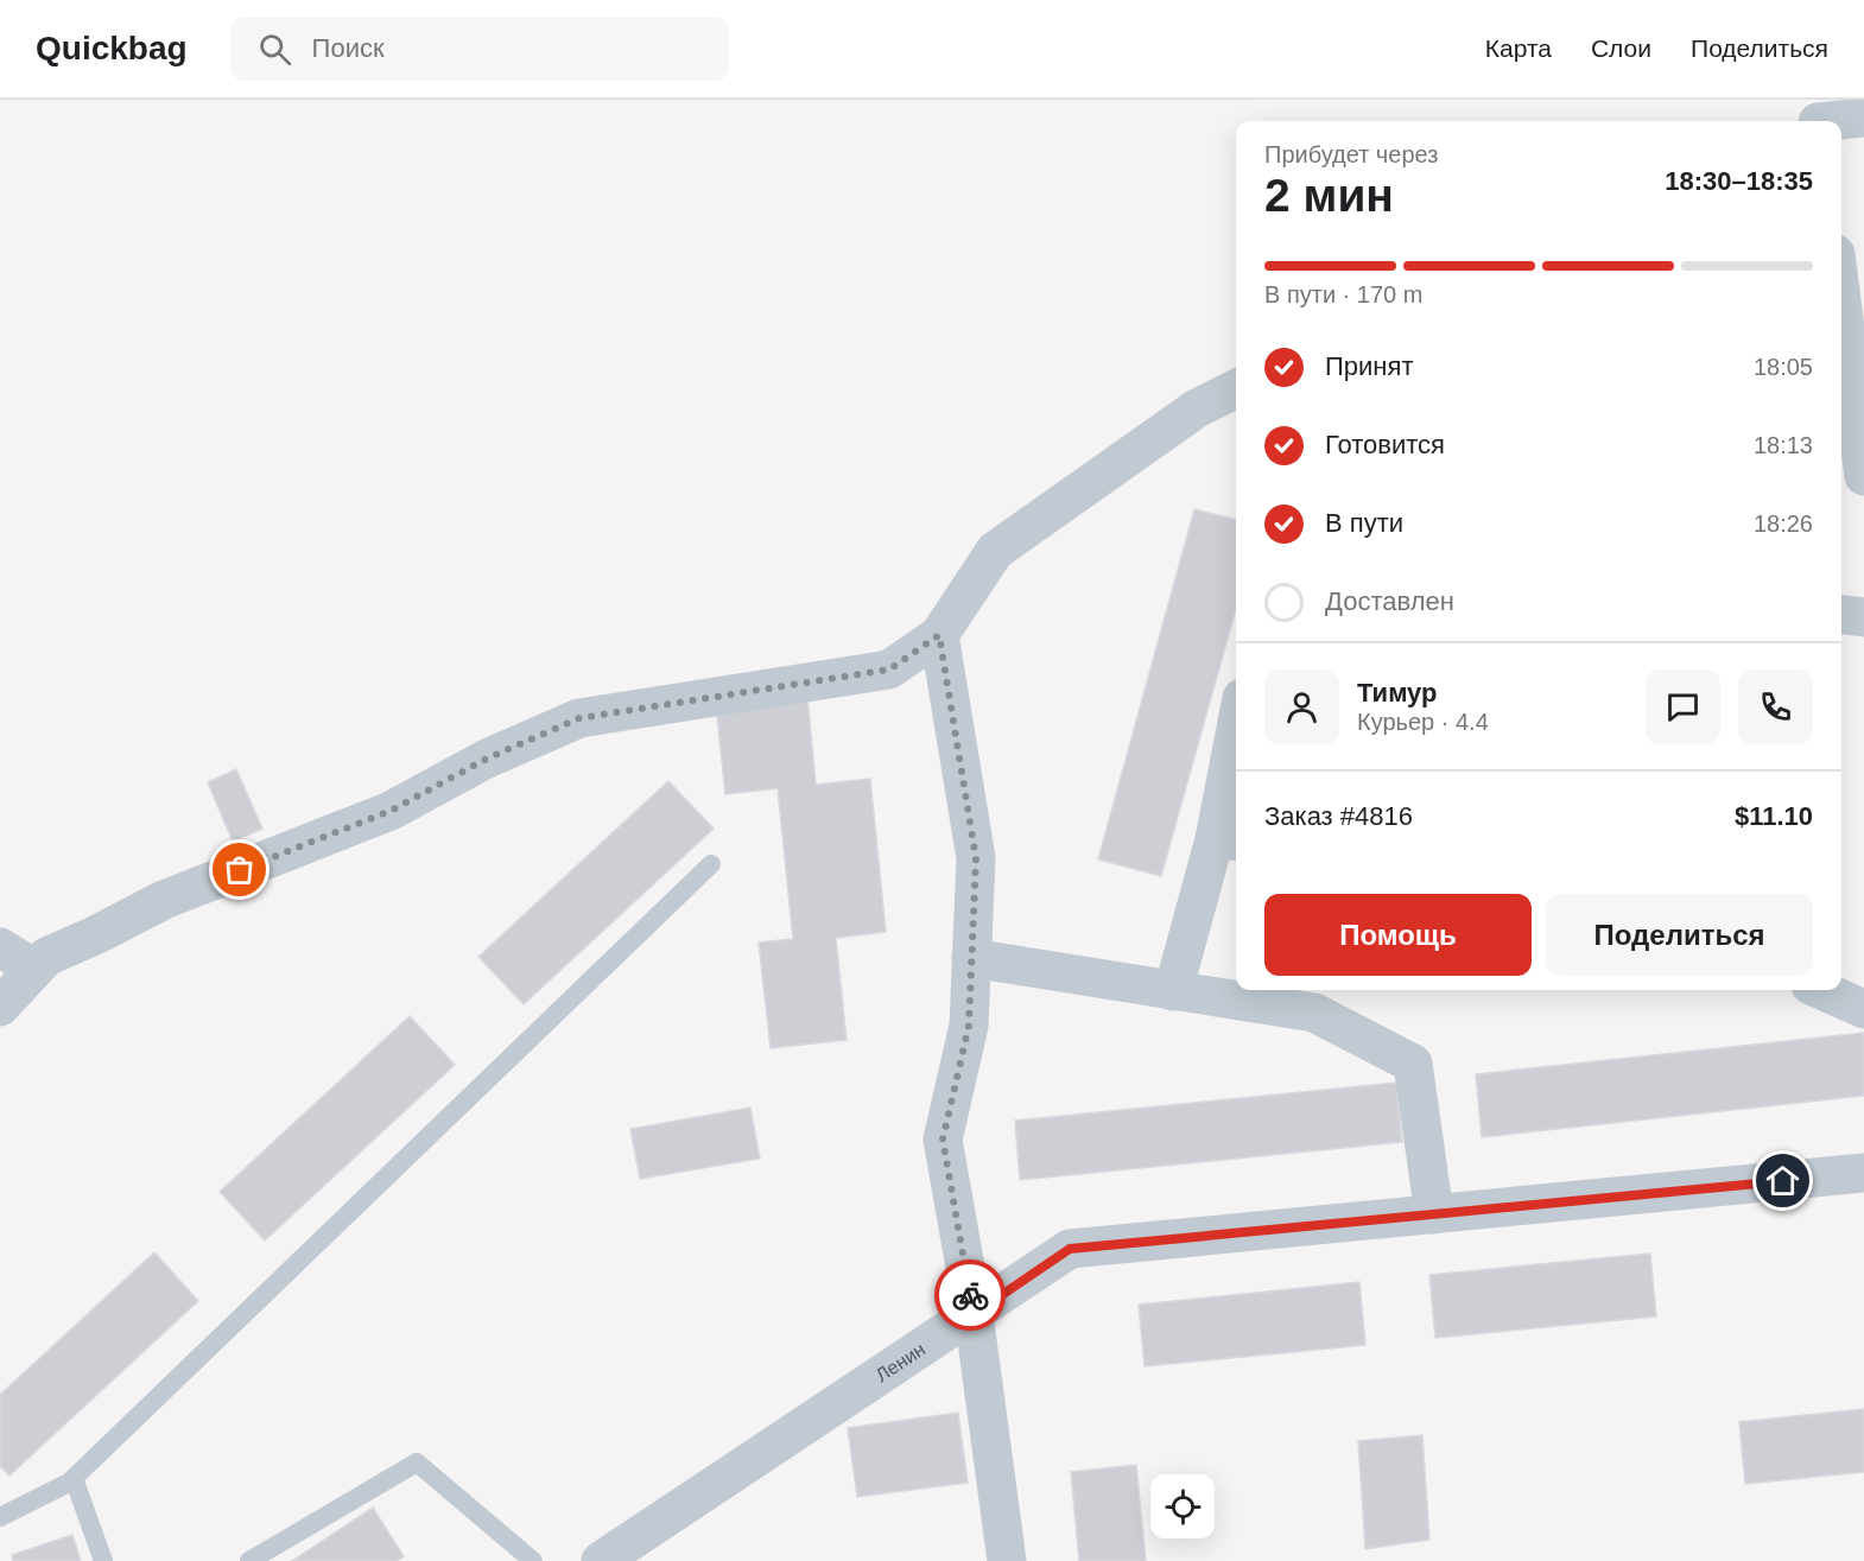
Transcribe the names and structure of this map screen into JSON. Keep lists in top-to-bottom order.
{
  "streets": {
    "street": ["Ленин"]
  },
  "page": {
    "header": "Quickbag",
    "search": "Поиск",
    "nav": ["Карта", "Слои", "Поделиться"],
    "heading": ["2 мин", "Прибудет через", "18:30–18:35"],
    "panel": [
      "Тимур",
      "Курьер · 4.4",
      "Заказ #4816",
      "$11.10"
    ],
    "bar": "В пути · 170 m",
    "list": [
      ["Принят", "18:05"],
      ["Готовится", "18:13"],
      ["В пути", "18:26"],
      "Доставлен"
    ],
    "buttons": ["Помощь", "Поделиться"]
  }
}
